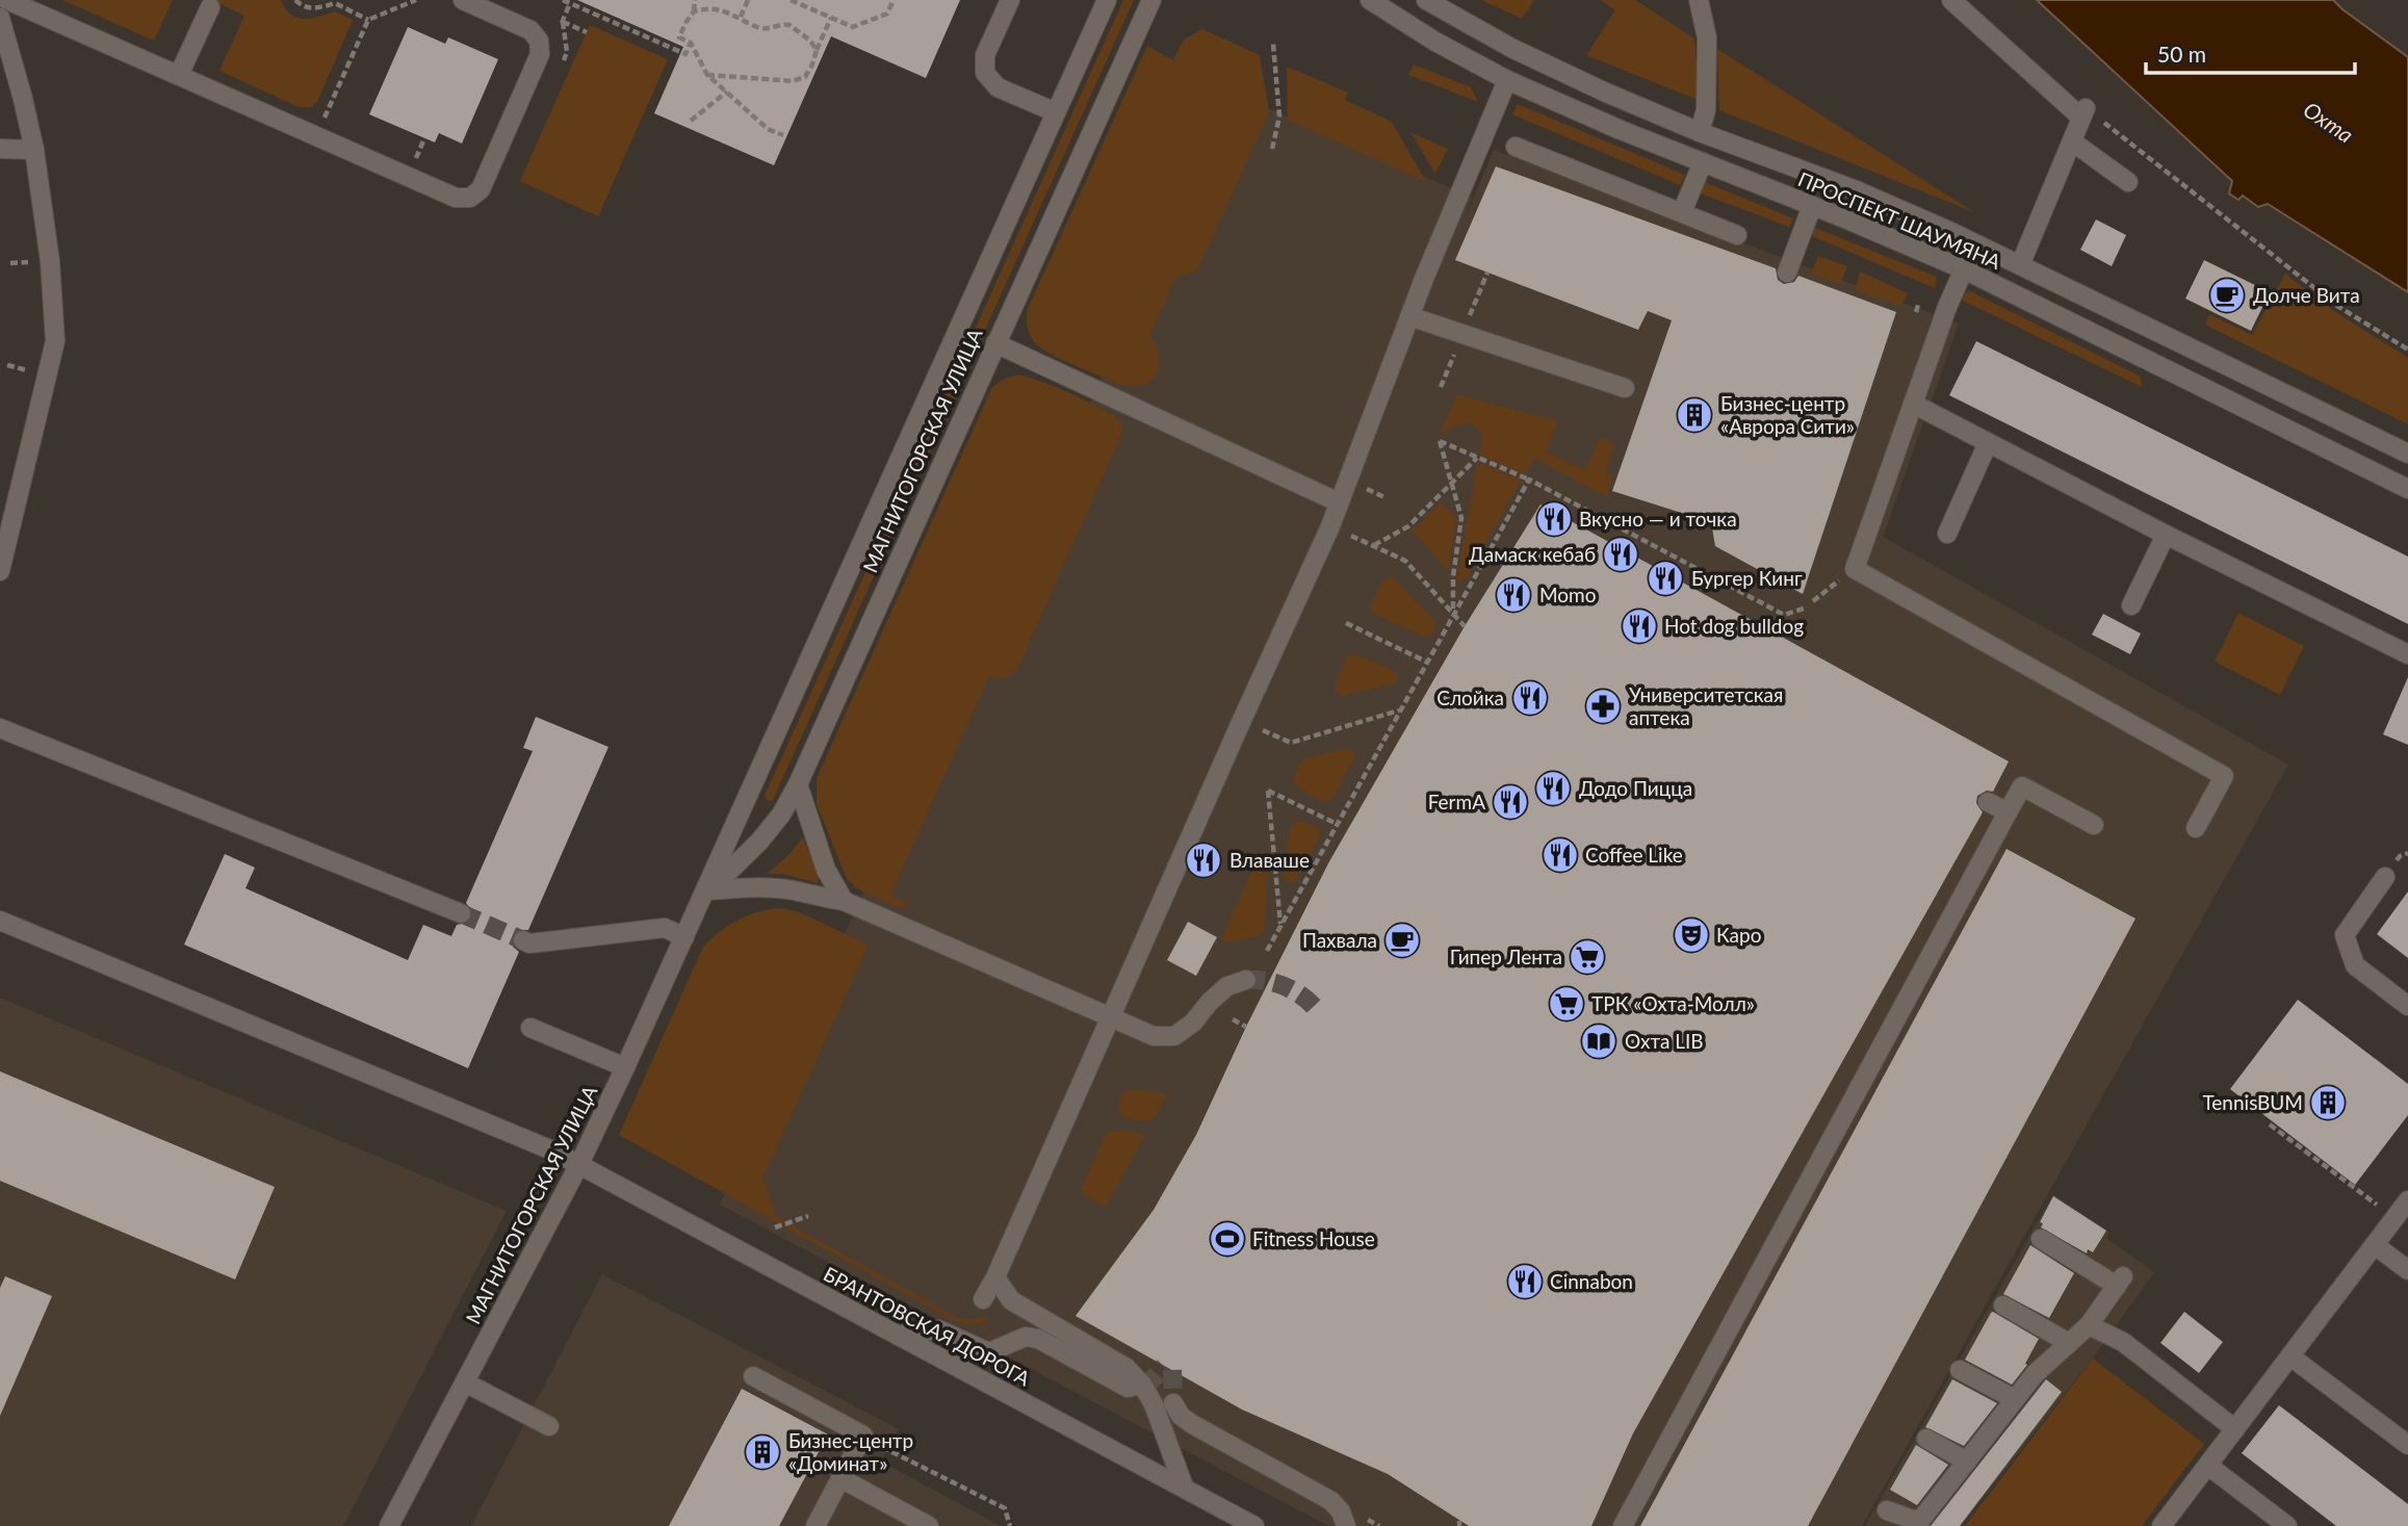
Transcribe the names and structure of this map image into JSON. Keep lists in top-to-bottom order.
{
  "streets": {
    "street": ["ПРОСПЕКТ ШАУМЯНА", "МАГНИТОГОРСКАЯ УЛИЦА", "БРАНТОВСКАЯ ДОРОГА"]
  },
  "crossings": [
    ["МАГНИТОГОРСКАЯ УЛИЦА", "БРАНТОВСКАЯ ДОРОГА"]
  ],
  "water": ["Охта"],
  "places": {
    "cafe": ["Долче Вита", "Пахвала"],
    "building": ["Бизнес-центр «Аврора Сити»", "TennisBUM", "Бизнес-центр «Доминат»"],
    "restaurant": [
      "Вкусно — и точка",
      "Дамаск кебаб",
      "Бургер Кинг",
      "Momo",
      "Hot dog bulldog",
      "Слойка",
      "Додо Пицца",
      "FermA",
      "Coffee Like",
      "Влаваше",
      "Cinnabon"
    ],
    "pharmacy": ["Университетская аптека"],
    "theatre": ["Каро"],
    "supermarket": ["Гипер Лента", "ТРК «Охта-Молл»"],
    "library": ["Охта LIB"],
    "sports": ["Fitness House"]
  },
  "scale_bar": "50 m"
}
